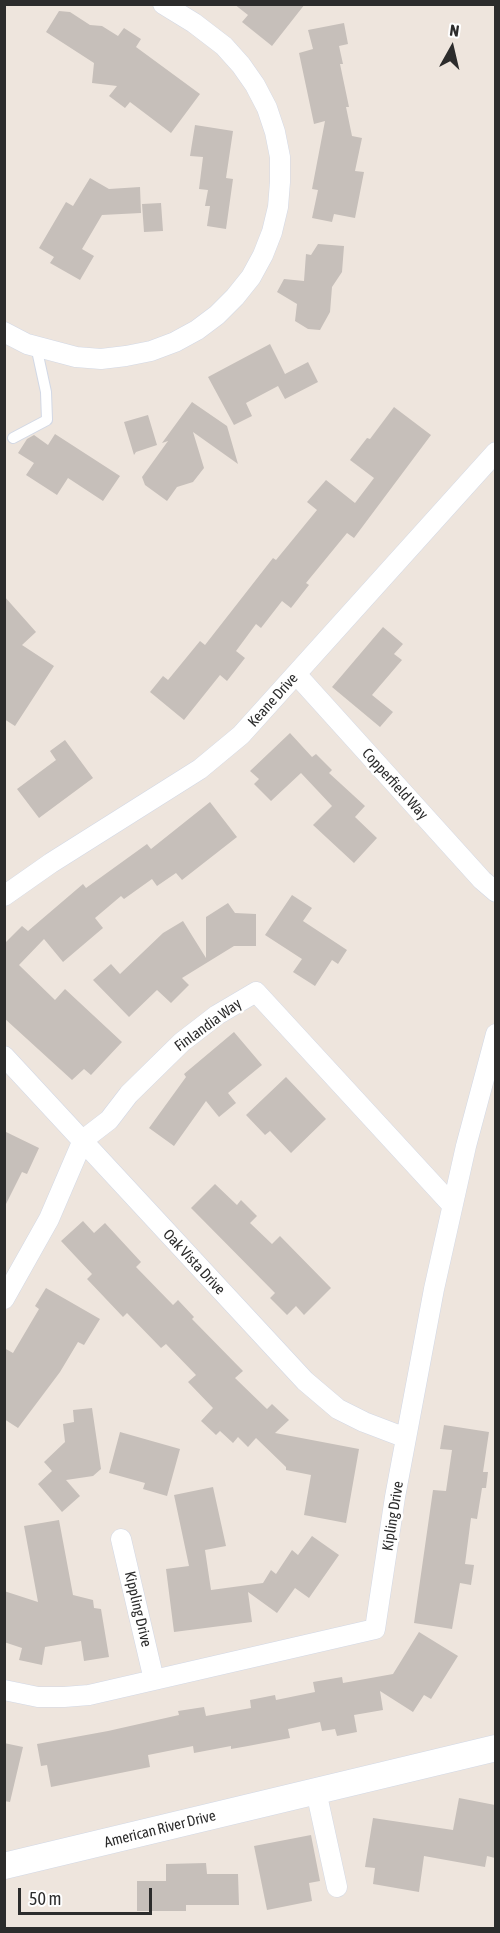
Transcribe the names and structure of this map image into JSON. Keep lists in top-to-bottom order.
{
  "streets": {
    "street": [
      "Keane Drive",
      "Copperfield Way",
      "Finlandia Way",
      "Oak Vista Drive",
      "Kipling Drive",
      "Kippling Drive",
      "American River Drive"
    ]
  },
  "crossings": [
    ["Keane Drive", "Copperfield Way"],
    ["Finlandia Way", "Oak Vista Drive"],
    ["Finlandia Way", "Kipling Drive"],
    ["Oak Vista Drive", "Kipling Drive"],
    ["Kipling Drive", "Kippling Drive"]
  ],
  "scale_bar": "50 m",
  "north": "top"
}
